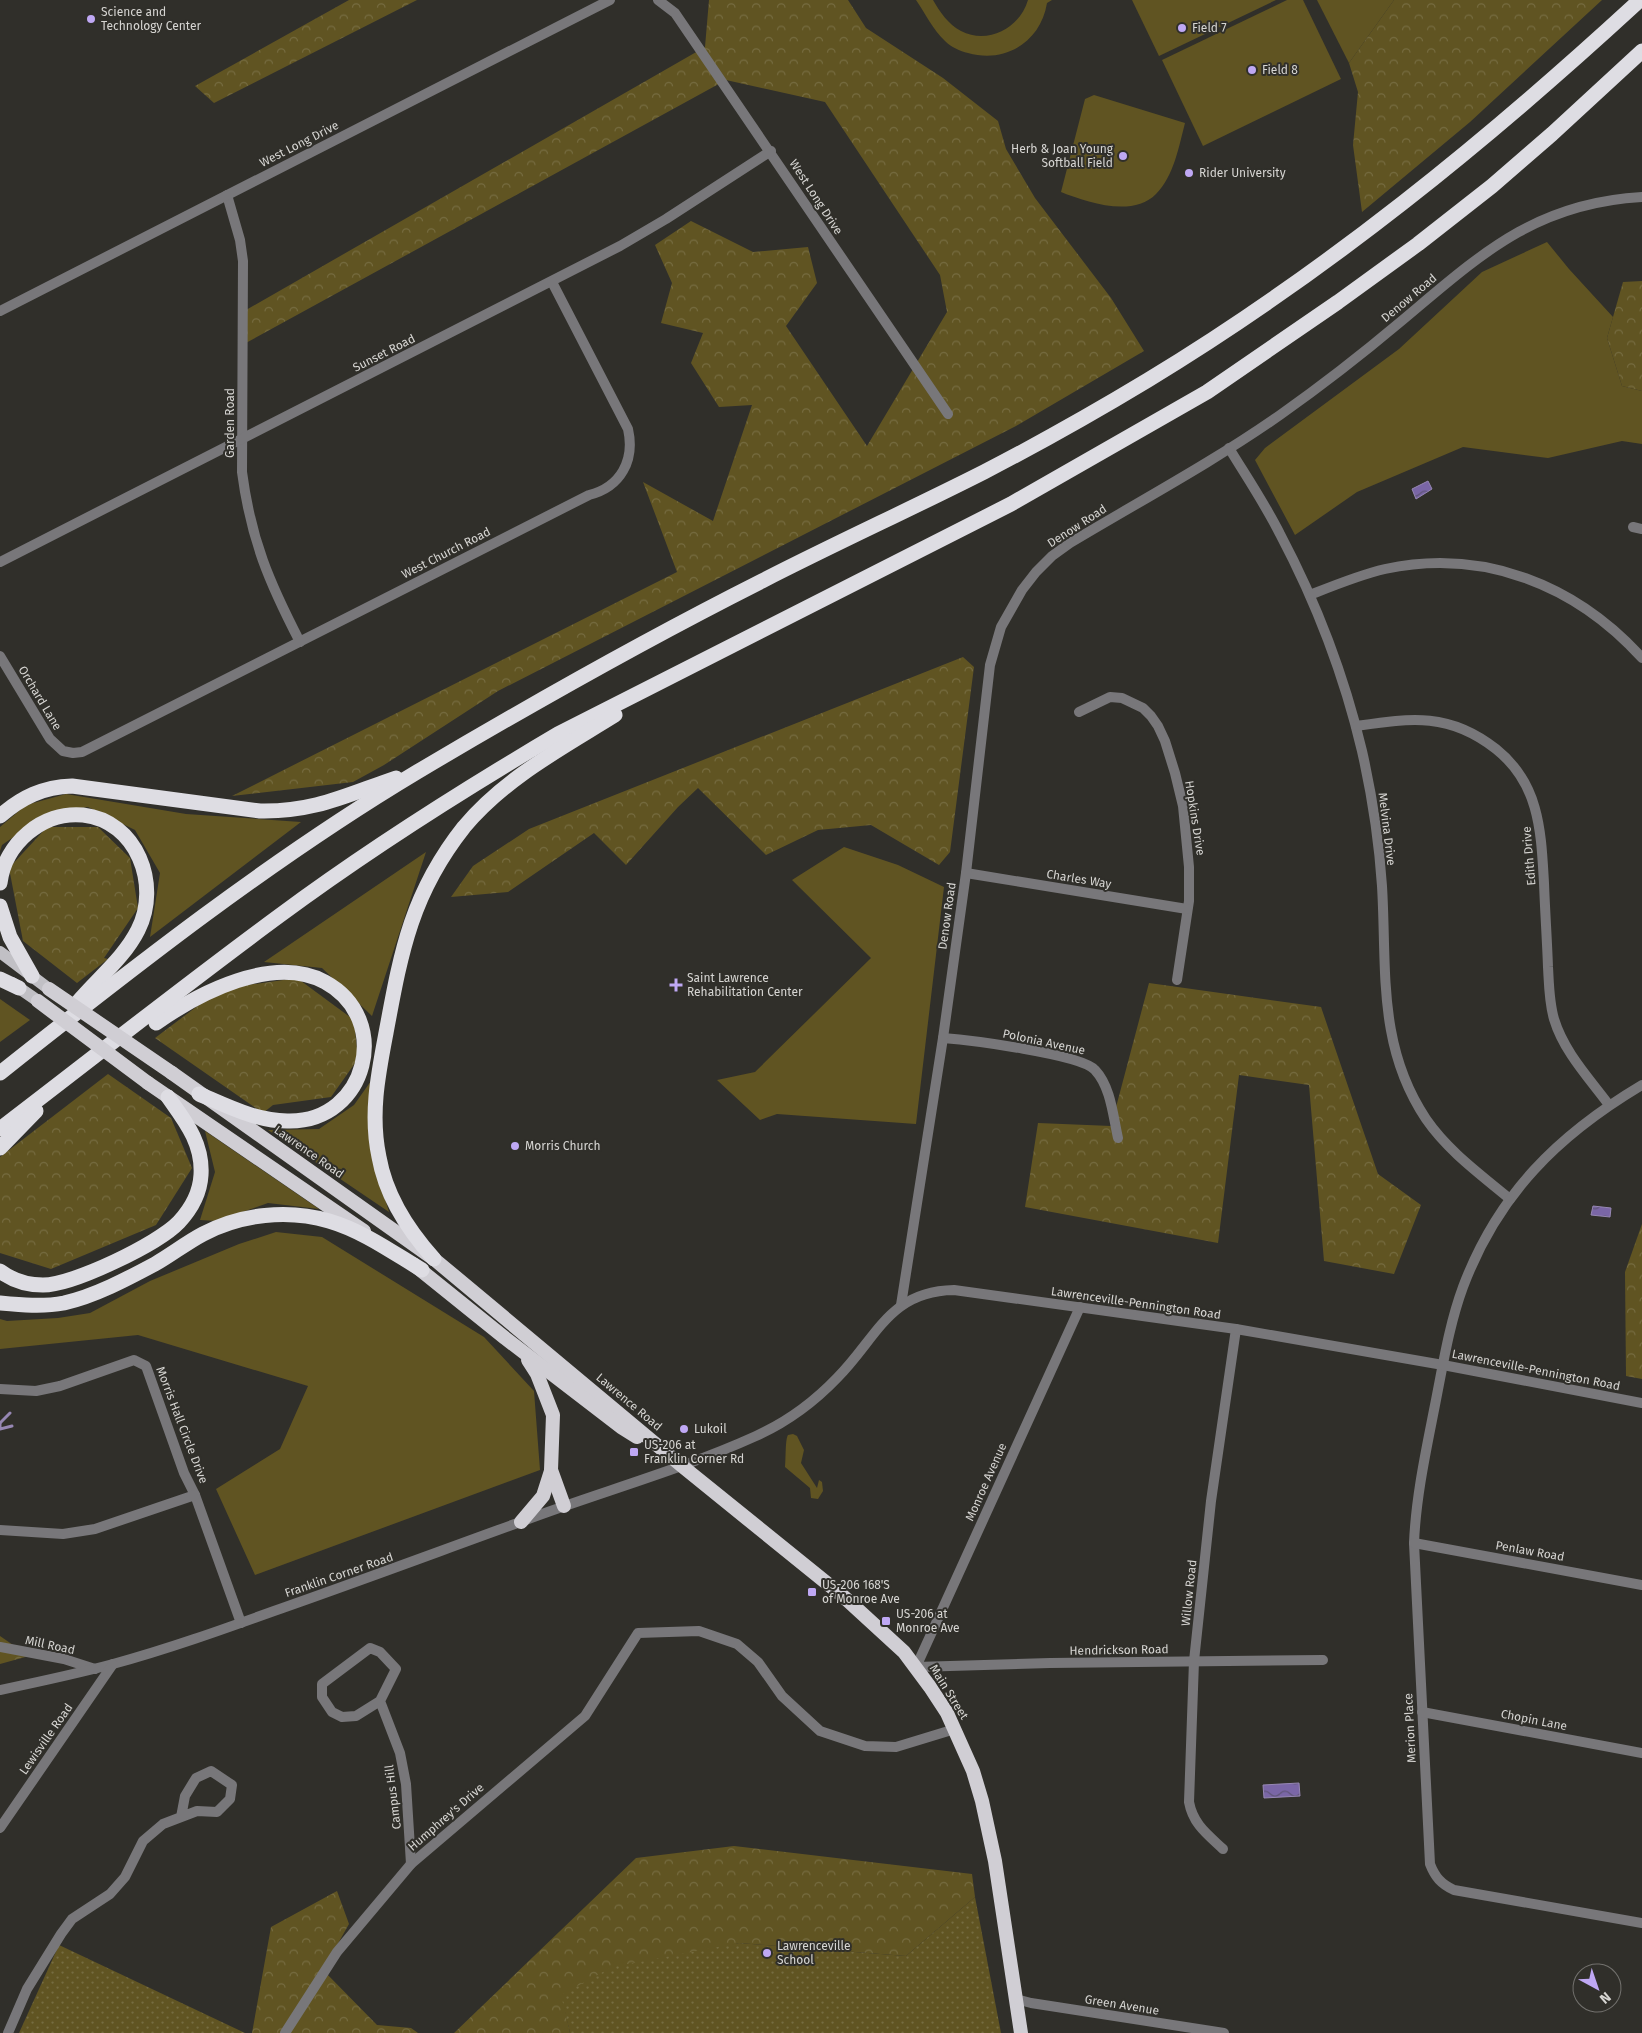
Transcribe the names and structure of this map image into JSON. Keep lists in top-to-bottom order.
{
  "streets": {
    "highway": ["Lawrence Road", "Main Street"],
    "street": [
      "West Long Drive",
      "Denow Road",
      "Sunset Road",
      "Garden Road",
      "West Church Road",
      "Orchard Lane",
      "Hopkins Drive",
      "Melvina Drive",
      "Edith Drive",
      "Charles Way",
      "Polonia Avenue",
      "Lawrenceville-Pennington Road",
      "Morris Hall Circle Drive",
      "Monroe Avenue",
      "Penlaw Road",
      "Franklin Corner Road",
      "Willow Road",
      "Mill Road",
      "Hendrickson Road",
      "Chopin Lane",
      "Merion Place",
      "Lewisville Road",
      "Campus Hill",
      "Humphrey's Drive",
      "Green Avenue"
    ]
  },
  "crossings": [
    ["West Long Drive", "Sunset Road"],
    ["West Long Drive", "Garden Road"],
    ["Denow Road", "Melvina Drive"],
    ["Denow Road", "Charles Way"],
    ["Denow Road", "Polonia Avenue"],
    ["Denow Road", "Lawrenceville-Pennington Road"],
    ["Sunset Road", "Garden Road"],
    ["Sunset Road", "West Church Road"],
    ["Garden Road", "West Church Road"],
    ["West Church Road", "Orchard Lane"],
    ["Hopkins Drive", "Charles Way"],
    ["Melvina Drive", "Edith Drive"],
    ["Melvina Drive", "Merion Place"],
    ["Edith Drive", "Merion Place"],
    ["Lawrence Road", "Lawrenceville-Pennington Road"],
    ["Lawrence Road", "Franklin Corner Road"],
    ["Lawrence Road", "Main Street"],
    ["Lawrenceville-Pennington Road", "Monroe Avenue"],
    ["Lawrenceville-Pennington Road", "Franklin Corner Road"],
    ["Lawrenceville-Pennington Road", "Willow Road"],
    ["Lawrenceville-Pennington Road", "Main Street"],
    ["Lawrenceville-Pennington Road", "Merion Place"],
    ["Morris Hall Circle Drive", "Franklin Corner Road"],
    ["Monroe Avenue", "Hendrickson Road"],
    ["Monroe Avenue", "Main Street"],
    ["Penlaw Road", "Merion Place"],
    ["Franklin Corner Road", "Mill Road"],
    ["Franklin Corner Road", "Main Street"],
    ["Franklin Corner Road", "Lewisville Road"],
    ["Willow Road", "Hendrickson Road"],
    ["Hendrickson Road", "Main Street"],
    ["Main Street", "Humphrey's Drive"],
    ["Main Street", "Green Avenue"],
    ["Chopin Lane", "Merion Place"],
    ["Campus Hill", "Humphrey's Drive"]
  ],
  "places": {
    "other": [
      "Science and Technology Center",
      "Field 7",
      "Field 8",
      "Herb & Joan Young Softball Field",
      "Rider University",
      "Morris Church",
      "Lukoil",
      "Lawrenceville School"
    ],
    "health": ["Saint Lawrence Rehabilitation Center"],
    "transit": ["US-206 at Franklin Corner Rd", "US-206 168'S of Monroe Ave", "US-206 at Monroe Ave"]
  },
  "north": "bottom right"
}
